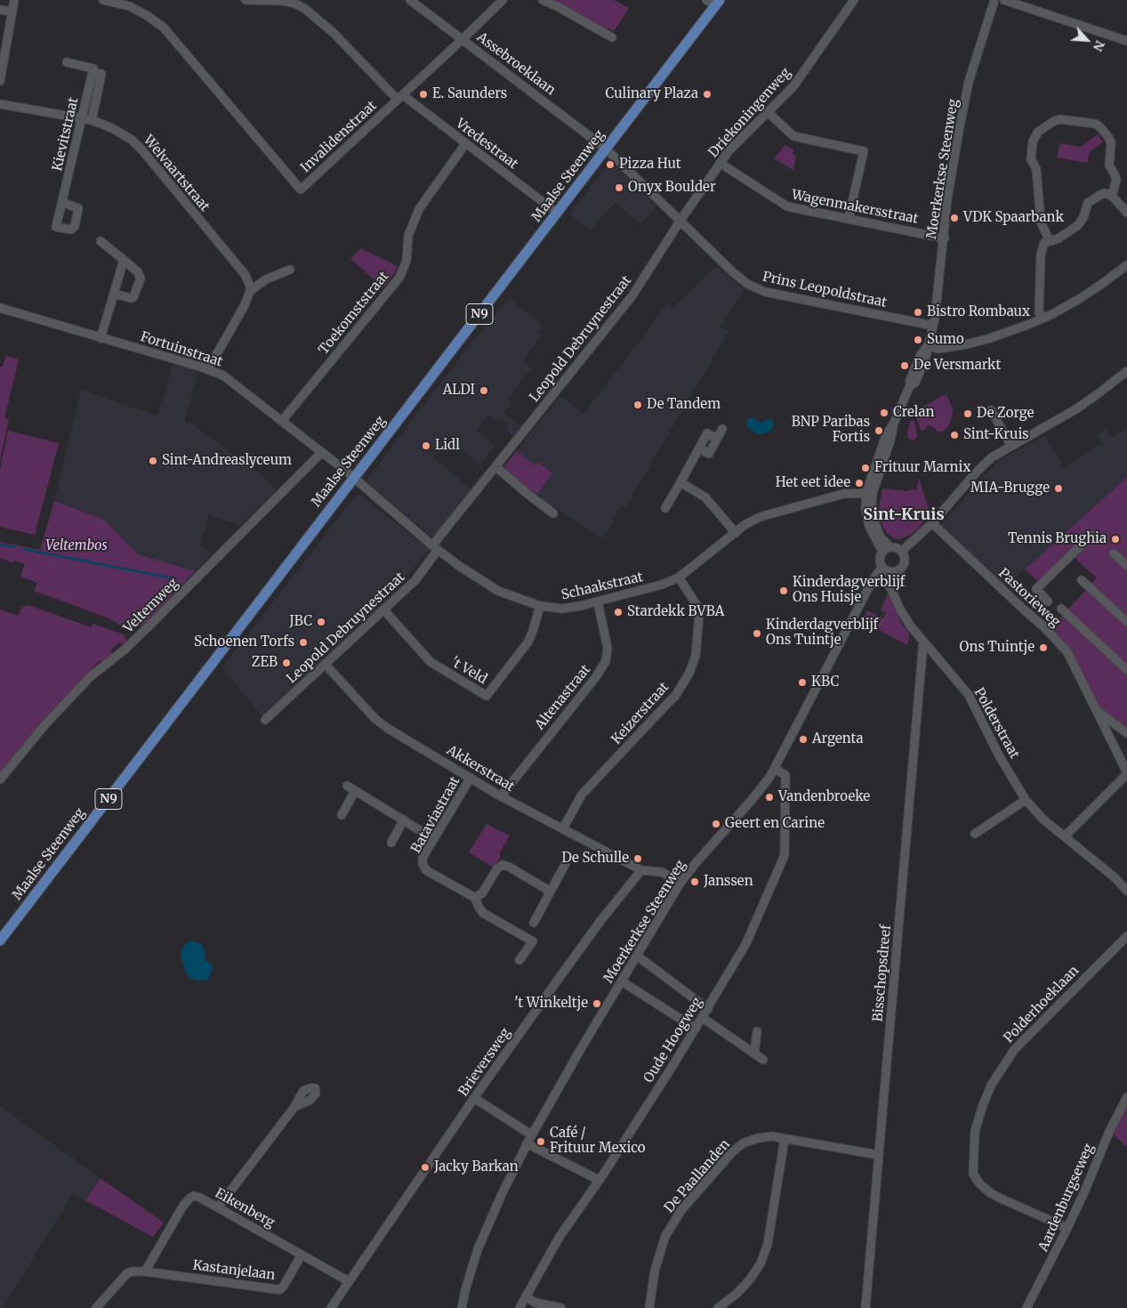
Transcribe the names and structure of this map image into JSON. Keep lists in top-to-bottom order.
{
  "streets": {
    "main road": ["Maalse Steenweg", "N9"],
    "street": [
      "Assebroeklaan",
      "Driekoningenweg",
      "Kievitstraat",
      "Invalidenstraat",
      "Vredestraat",
      "Moerkerkse Steenweg",
      "Welvaartstraat",
      "Wagenmakersstraat",
      "Prins Leopoldstraat",
      "Toekomststraat",
      "Leopold Debruynestraat",
      "Fortuinstraat",
      "Schaakstraat",
      "Pastorieweg",
      "Veltemweg",
      "'t Veld",
      "Altenastraat",
      "Keizerstraat",
      "Polderstraat",
      "Akkerstraat",
      "Bataviastraat",
      "Bisschopsdreef",
      "Polderhoeklaan",
      "Oude Hoogweg",
      "Brieversweg",
      "De Paallanden",
      "Aardenburgseweg",
      "Eikenberg",
      "Kastanjelaan"
    ]
  },
  "crossings": [
    ["Assebroeklaan", "Invalidenstraat"],
    ["Assebroeklaan", "Maalse Steenweg"],
    ["Assebroeklaan", "Prins Leopoldstraat"],
    ["Driekoningenweg", "Wagenmakersstraat"],
    ["Driekoningenweg", "Prins Leopoldstraat"],
    ["Driekoningenweg", "Leopold Debruynestraat"],
    ["Kievitstraat", "Welvaartstraat"],
    ["Invalidenstraat", "Vredestraat"],
    ["Vredestraat", "Maalse Steenweg"],
    ["Vredestraat", "Toekomststraat"],
    ["Moerkerkse Steenweg", "Wagenmakersstraat"],
    ["Moerkerkse Steenweg", "Prins Leopoldstraat"],
    ["Moerkerkse Steenweg", "Schaakstraat"],
    ["Moerkerkse Steenweg", "Polderstraat"],
    ["Moerkerkse Steenweg", "Oude Hoogweg"],
    ["Maalse Steenweg", "Prins Leopoldstraat"],
    ["Maalse Steenweg", "Fortuinstraat"],
    ["Maalse Steenweg", "Schaakstraat"],
    ["Prins Leopoldstraat", "Leopold Debruynestraat"],
    ["Toekomststraat", "Fortuinstraat"],
    ["Leopold Debruynestraat", "Schaakstraat"],
    ["Leopold Debruynestraat", "'t Veld"],
    ["Leopold Debruynestraat", "Akkerstraat"],
    ["Fortuinstraat", "Schaakstraat"],
    ["Fortuinstraat", "Veltemweg"],
    ["Schaakstraat", "'t Veld"],
    ["Schaakstraat", "Altenastraat"],
    ["Schaakstraat", "Keizerstraat"],
    ["Altenastraat", "Akkerstraat"],
    ["Keizerstraat", "Akkerstraat"],
    ["Polderstraat", "Bisschopsdreef"],
    ["Akkerstraat", "Bataviastraat"],
    ["Akkerstraat", "Brieversweg"],
    ["Bisschopsdreef", "De Paallanden"],
    ["Polderhoeklaan", "Aardenburgseweg"],
    ["Brieversweg", "Eikenberg"],
    ["Eikenberg", "Kastanjelaan"]
  ],
  "districts": ["Sint-Kruis"],
  "parks": ["Veltembos"],
  "places": [
    "E. Saunders",
    "Culinary Plaza",
    "Pizza Hut",
    "Onyx Boulder",
    "VDK Spaarbank",
    "Bistro Rombaux",
    "Sumo",
    "De Versmarkt",
    "ALDI",
    "De Tandem",
    "Crelan",
    "De Zorge",
    "BNP Paribas Fortis",
    "Sint-Kruis",
    "Lidl",
    "Sint-Andreaslyceum",
    "Frituur Marnix",
    "Het eet idee",
    "MIA-Brugge",
    "Tennis Brughia",
    "Kinderdagverblijf Ons Huisje",
    "Stardekk BVBA",
    "JBC",
    "Kinderdagverblijf Ons Tuintje",
    "Schoenen Torfs",
    "Ons Tuintje",
    "ZEB",
    "KBC",
    "Argenta",
    "Vandenbroeke",
    "Geert en Carine",
    "De Schulle",
    "Janssen",
    "'t Winkeltje",
    "Café / Frituur Mexico",
    "Jacky Barkan"
  ],
  "north": "bottom right"
}
